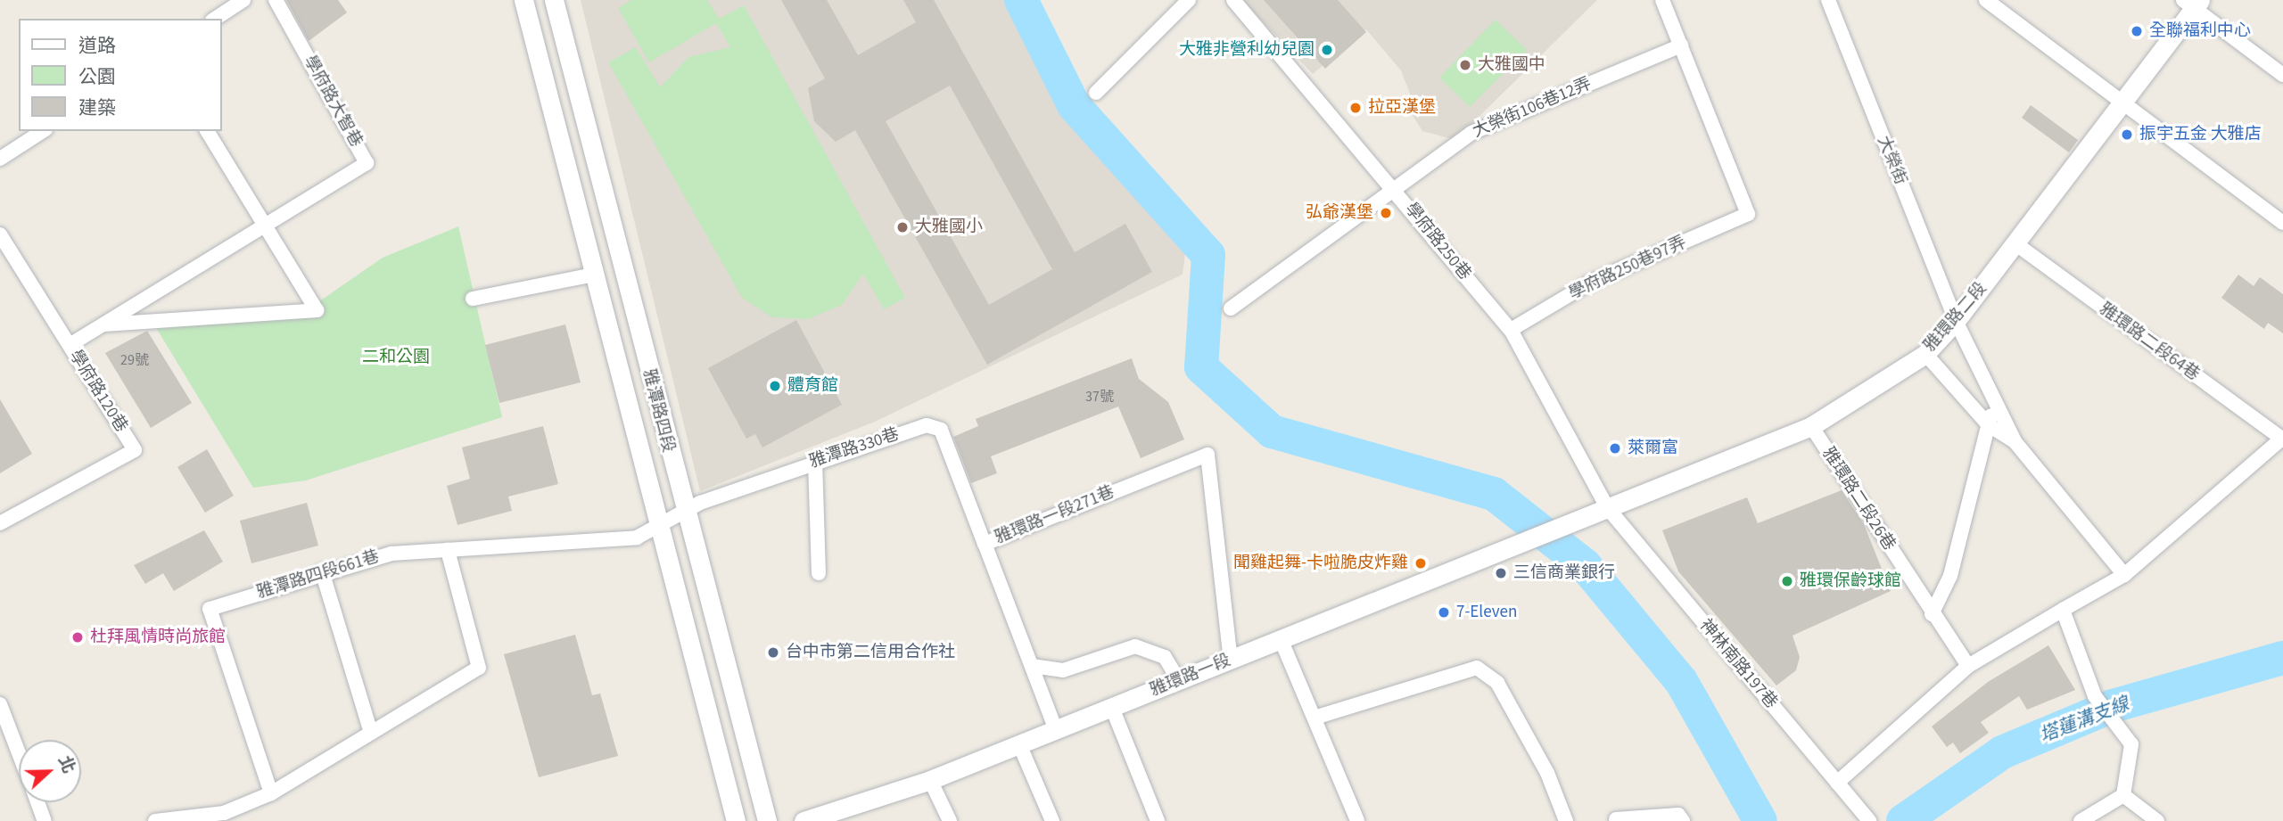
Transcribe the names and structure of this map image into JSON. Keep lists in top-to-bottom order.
{
  "streets": {
    "street": [
      "學府路大智巷",
      "大榮街106巷12弄",
      "大榮街",
      "學府路250巷",
      "學府路250巷97弄",
      "雅環路二段",
      "雅環路二段64巷",
      "學府路120巷",
      "雅潭路四段",
      "雅潭路330巷",
      "雅環路二段26巷",
      "雅環路一段271巷",
      "雅潭路四段661巷",
      "神林南路197巷",
      "雅環路一段"
    ]
  },
  "crossings": [
    ["學府路大智巷", "學府路120巷"],
    ["大榮街106巷12弄", "學府路250巷"],
    ["大榮街106巷12弄", "學府路250巷97弄"],
    ["大榮街", "雅環路二段"],
    ["學府路250巷", "學府路250巷97弄"],
    ["學府路250巷", "雅環路二段"],
    ["學府路250巷", "神林南路197巷"],
    ["雅環路二段", "雅環路二段64巷"],
    ["雅環路二段", "雅環路二段26巷"],
    ["雅環路二段", "神林南路197巷"],
    ["雅環路二段", "雅環路一段"],
    ["雅潭路四段", "雅潭路330巷"],
    ["雅潭路四段", "雅潭路四段661巷"],
    ["雅潭路330巷", "雅環路一段271巷"],
    ["雅潭路330巷", "雅潭路四段661巷"],
    ["雅環路一段271巷", "雅環路一段"]
  ],
  "water": ["塔蓮溝支線"],
  "parks": ["二和公園"],
  "places": [
    "全聯福利中心",
    "大雅非營利幼兒園",
    "大雅國中",
    "拉亞漢堡",
    "振宇五金 大雅店",
    "弘爺漢堡",
    "大雅國小",
    "體育館",
    "萊爾富",
    "聞雞起舞-卡啦脆皮炸雞",
    "三信商業銀行",
    "雅環保齡球館",
    "7-Eleven",
    "杜拜風情時尚旅館",
    "台中市第二信用合作社"
  ],
  "house_numbers": ["29號", "37號"],
  "legend": ["道路", "公園", "建築"],
  "north": "right"
}
